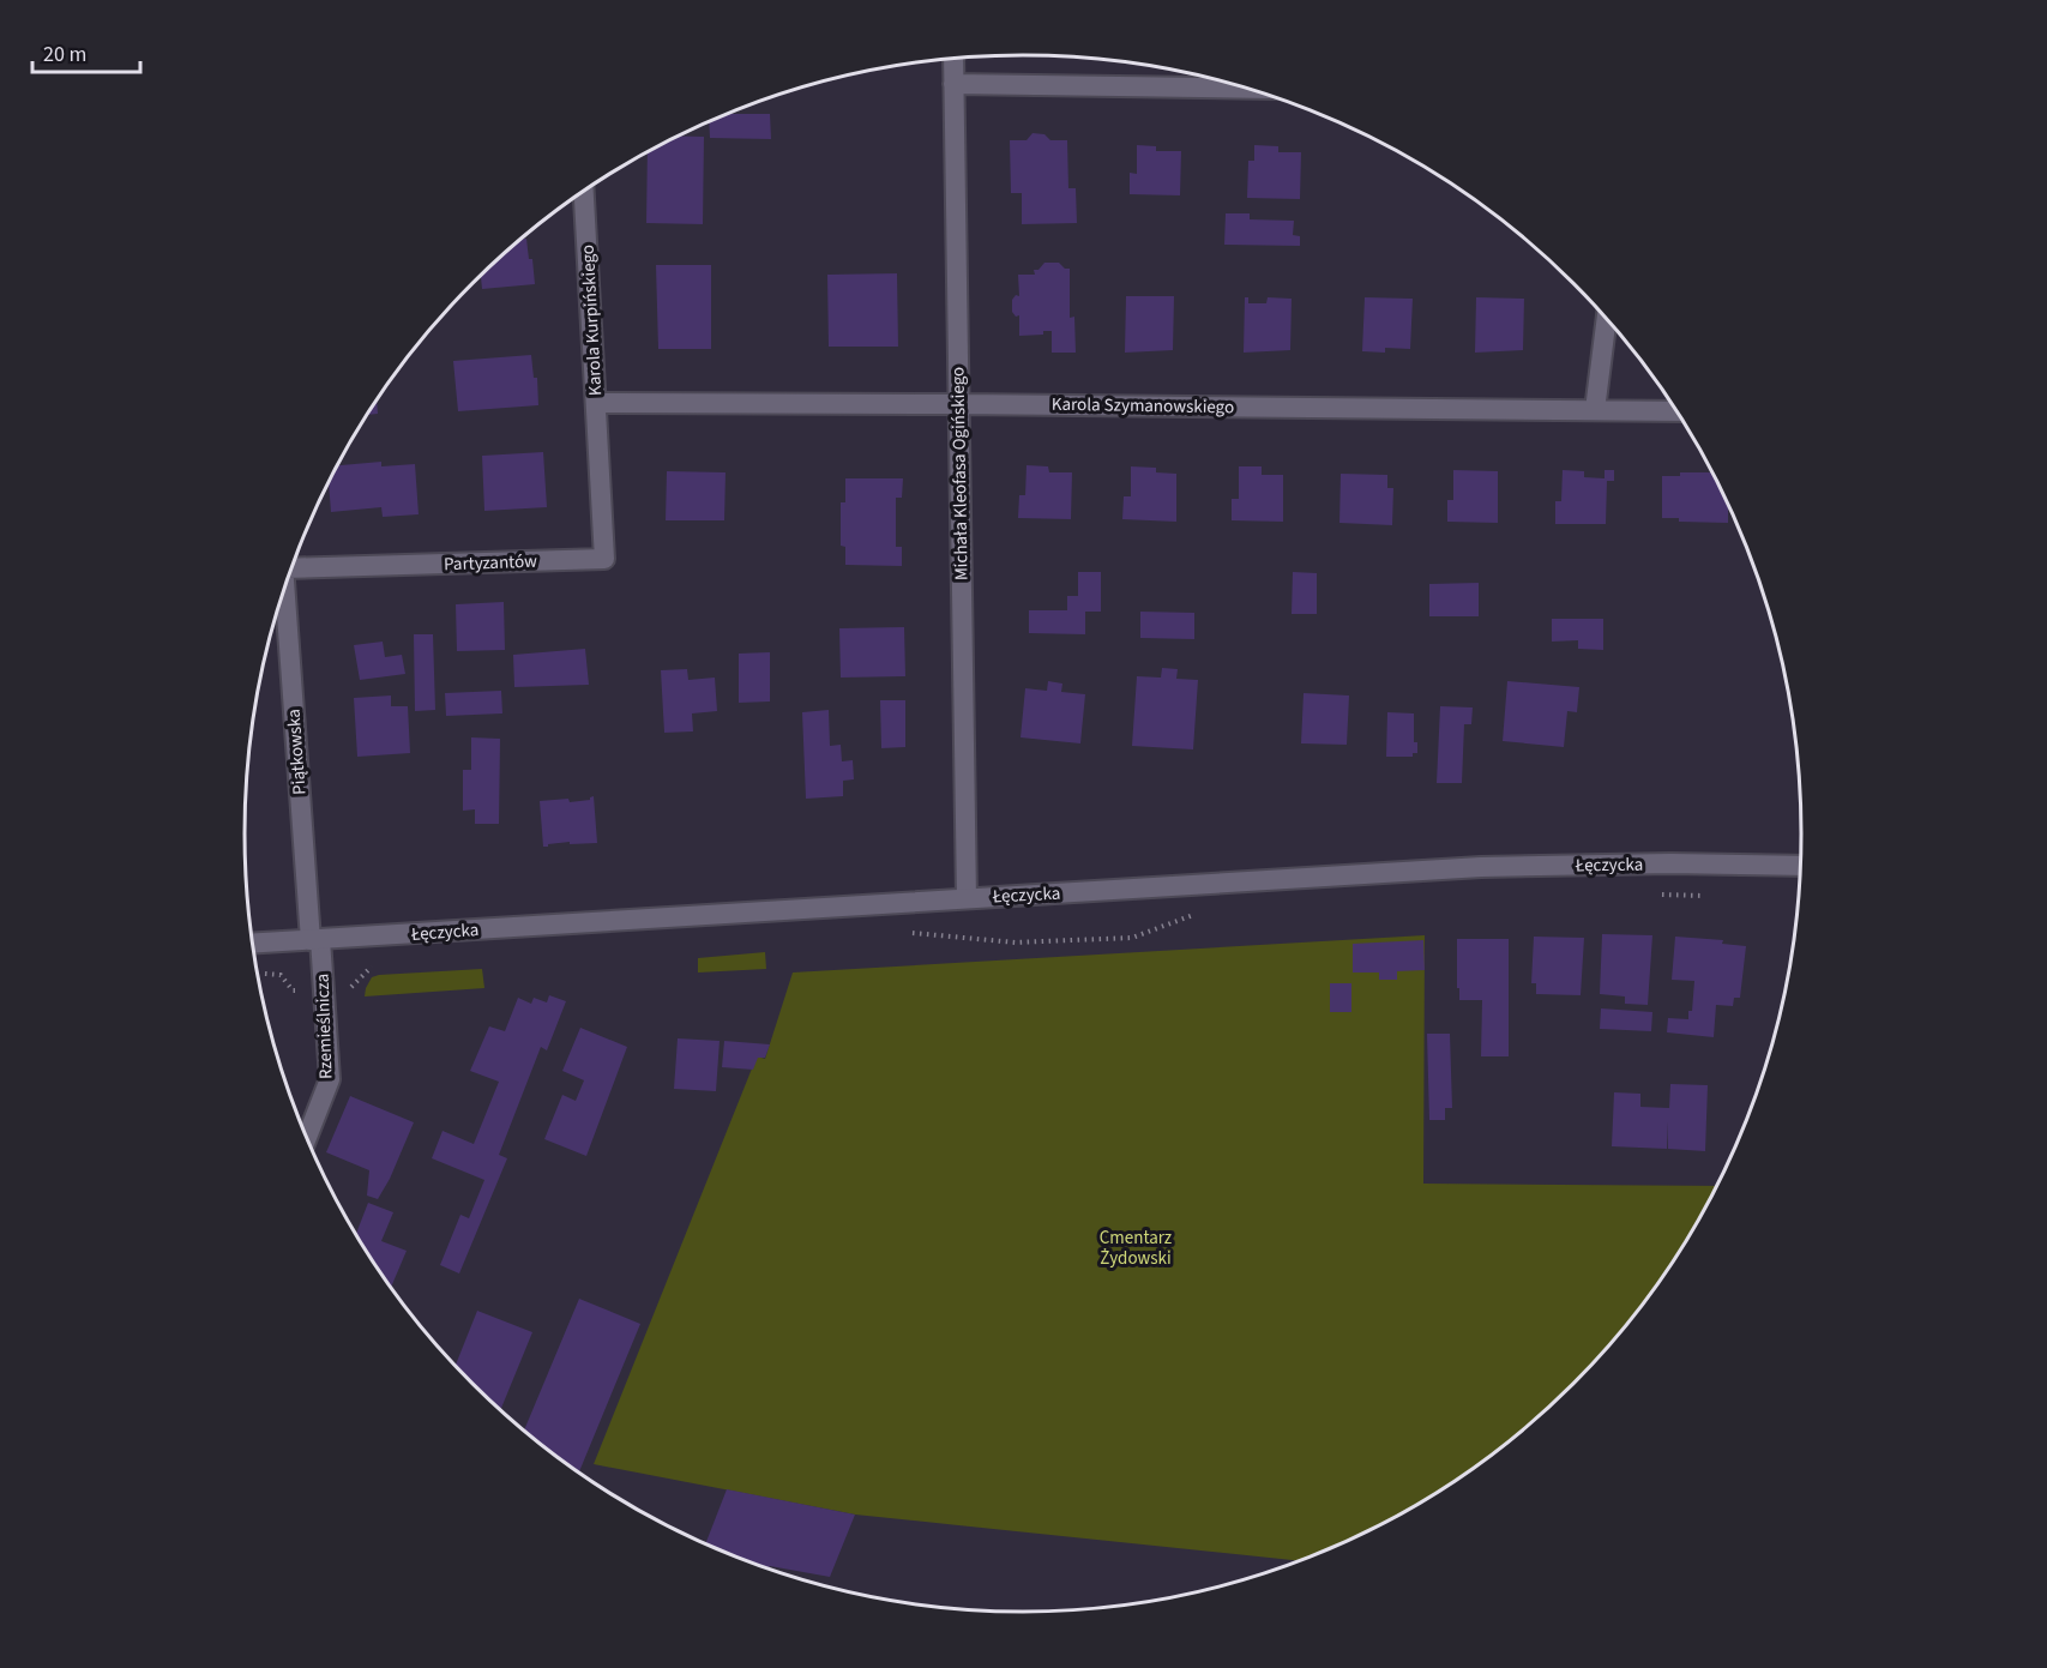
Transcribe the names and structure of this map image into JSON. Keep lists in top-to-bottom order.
{
  "streets": {
    "street": [
      "Karola Kurpińskiego",
      "Karola Szymanowskiego",
      "Michała Kleofasa Ogińskiego",
      "Partyzantów",
      "Piątkowska",
      "Łęczycka",
      "Rzemieślnicza"
    ]
  },
  "crossings": [
    ["Karola Kurpińskiego", "Karola Szymanowskiego"],
    ["Karola Kurpińskiego", "Partyzantów"],
    ["Karola Szymanowskiego", "Michała Kleofasa Ogińskiego"],
    ["Michała Kleofasa Ogińskiego", "Łęczycka"],
    ["Piątkowska", "Łęczycka"],
    ["Piątkowska", "Rzemieślnicza"],
    ["Łęczycka", "Rzemieślnicza"]
  ],
  "parks": ["Cmentarz Żydowski"],
  "scale_bar": "20 m"
}
